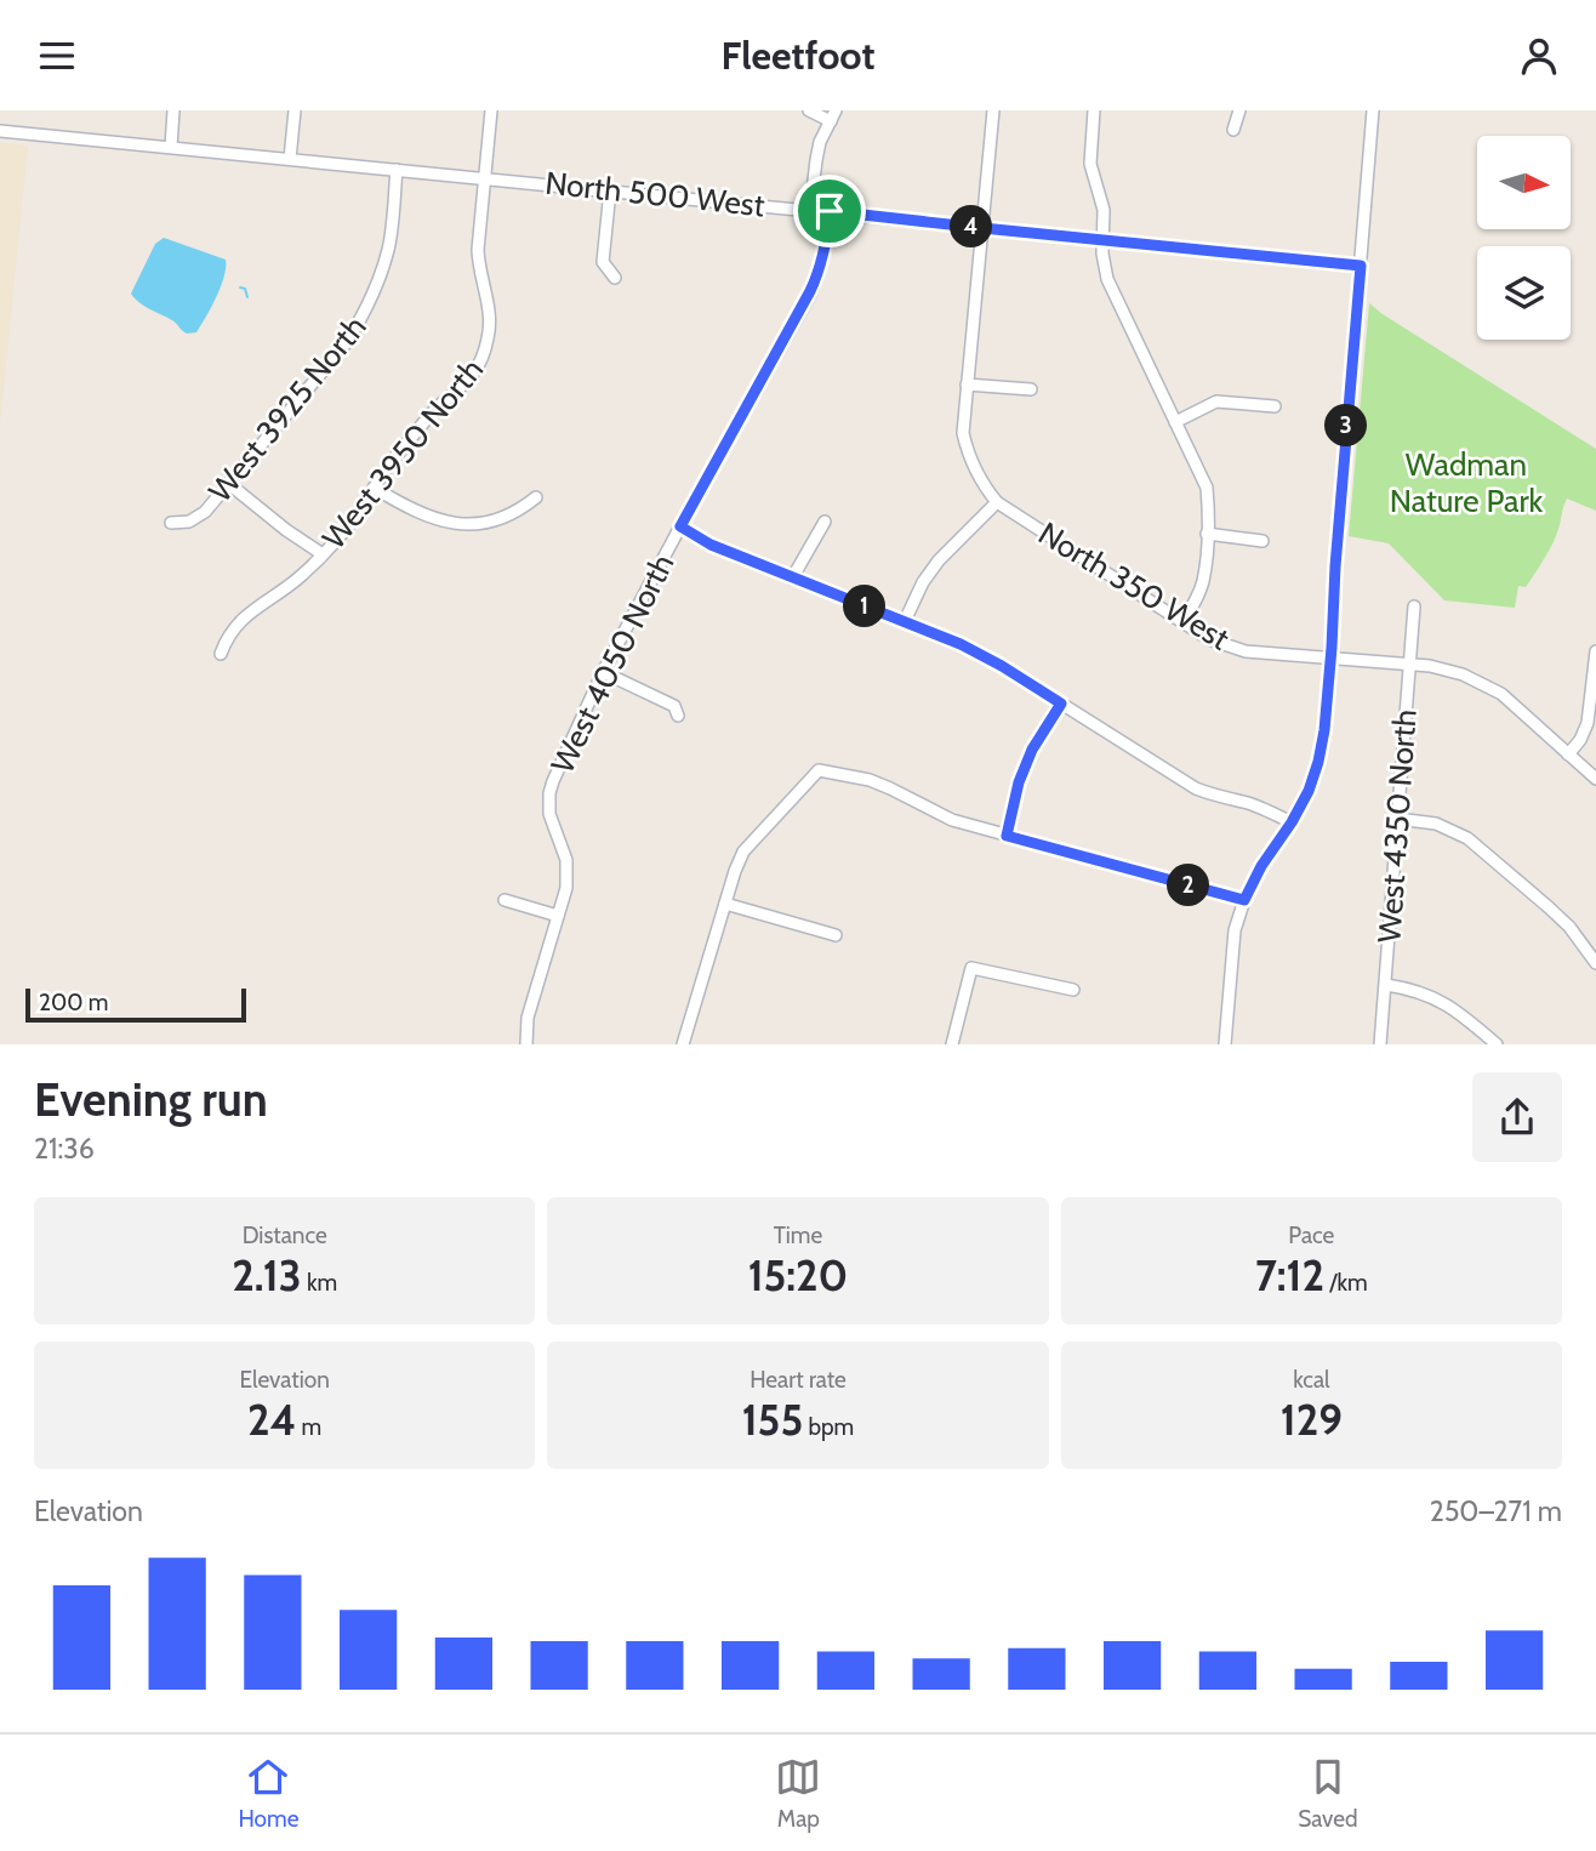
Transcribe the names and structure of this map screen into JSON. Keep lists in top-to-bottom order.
{
  "streets": {
    "street": [
      "North 500 West",
      "West 3925 North",
      "West 3950 North",
      "North 350 West",
      "West 4050 North",
      "West 4350 North"
    ]
  },
  "crossings": [
    ["North 500 West", "West 3925 North"],
    ["North 500 West", "West 3950 North"],
    ["North 500 West", "West 4050 North"],
    ["North 350 West", "West 4350 North"]
  ],
  "parks": ["Wadman Nature Park"],
  "scale_bar": "200 m",
  "north": "right",
  "page": {
    "header": "Fleetfoot",
    "pins": [
      "4",
      "3",
      "1",
      "2"
    ],
    "scale": "200 m",
    "heading": ["Evening run", "21:36"],
    "stats": [
      ["Distance", "2.13 km"],
      ["Time", "15:20"],
      ["Pace", "7:12 /km"],
      ["Elevation", "24 m"],
      ["Heart rate", "155 bpm"],
      ["kcal", "129"]
    ],
    "chart": ["Elevation", "250–271 m"],
    "tabs": ["Home", "Map", "Saved"]
  }
}
